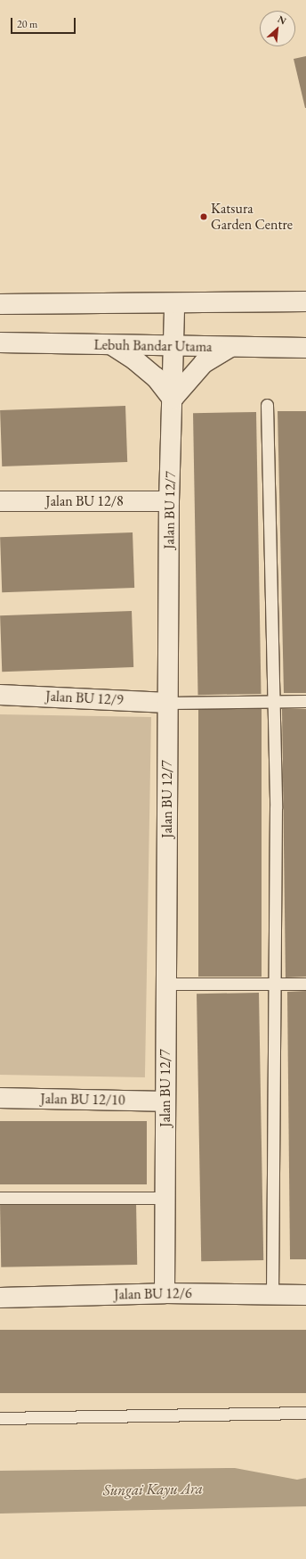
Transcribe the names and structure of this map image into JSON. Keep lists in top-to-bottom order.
{
  "streets": {
    "street": [
      "Lebuh Bandar Utama",
      "Jalan BU 12/8",
      "Jalan BU 12/7",
      "Jalan BU 12/9",
      "Jalan BU 12/10",
      "Jalan BU 12/6"
    ]
  },
  "crossings": [
    ["Lebuh Bandar Utama", "Jalan BU 12/7"],
    ["Jalan BU 12/8", "Jalan BU 12/7"],
    ["Jalan BU 12/7", "Jalan BU 12/9"],
    ["Jalan BU 12/7", "Jalan BU 12/10"],
    ["Jalan BU 12/7", "Jalan BU 12/6"]
  ],
  "water": ["Sungai Kayu Ara"],
  "places": ["Katsura Garden Centre"],
  "scale_bar": "20 m",
  "north": "top right"
}
